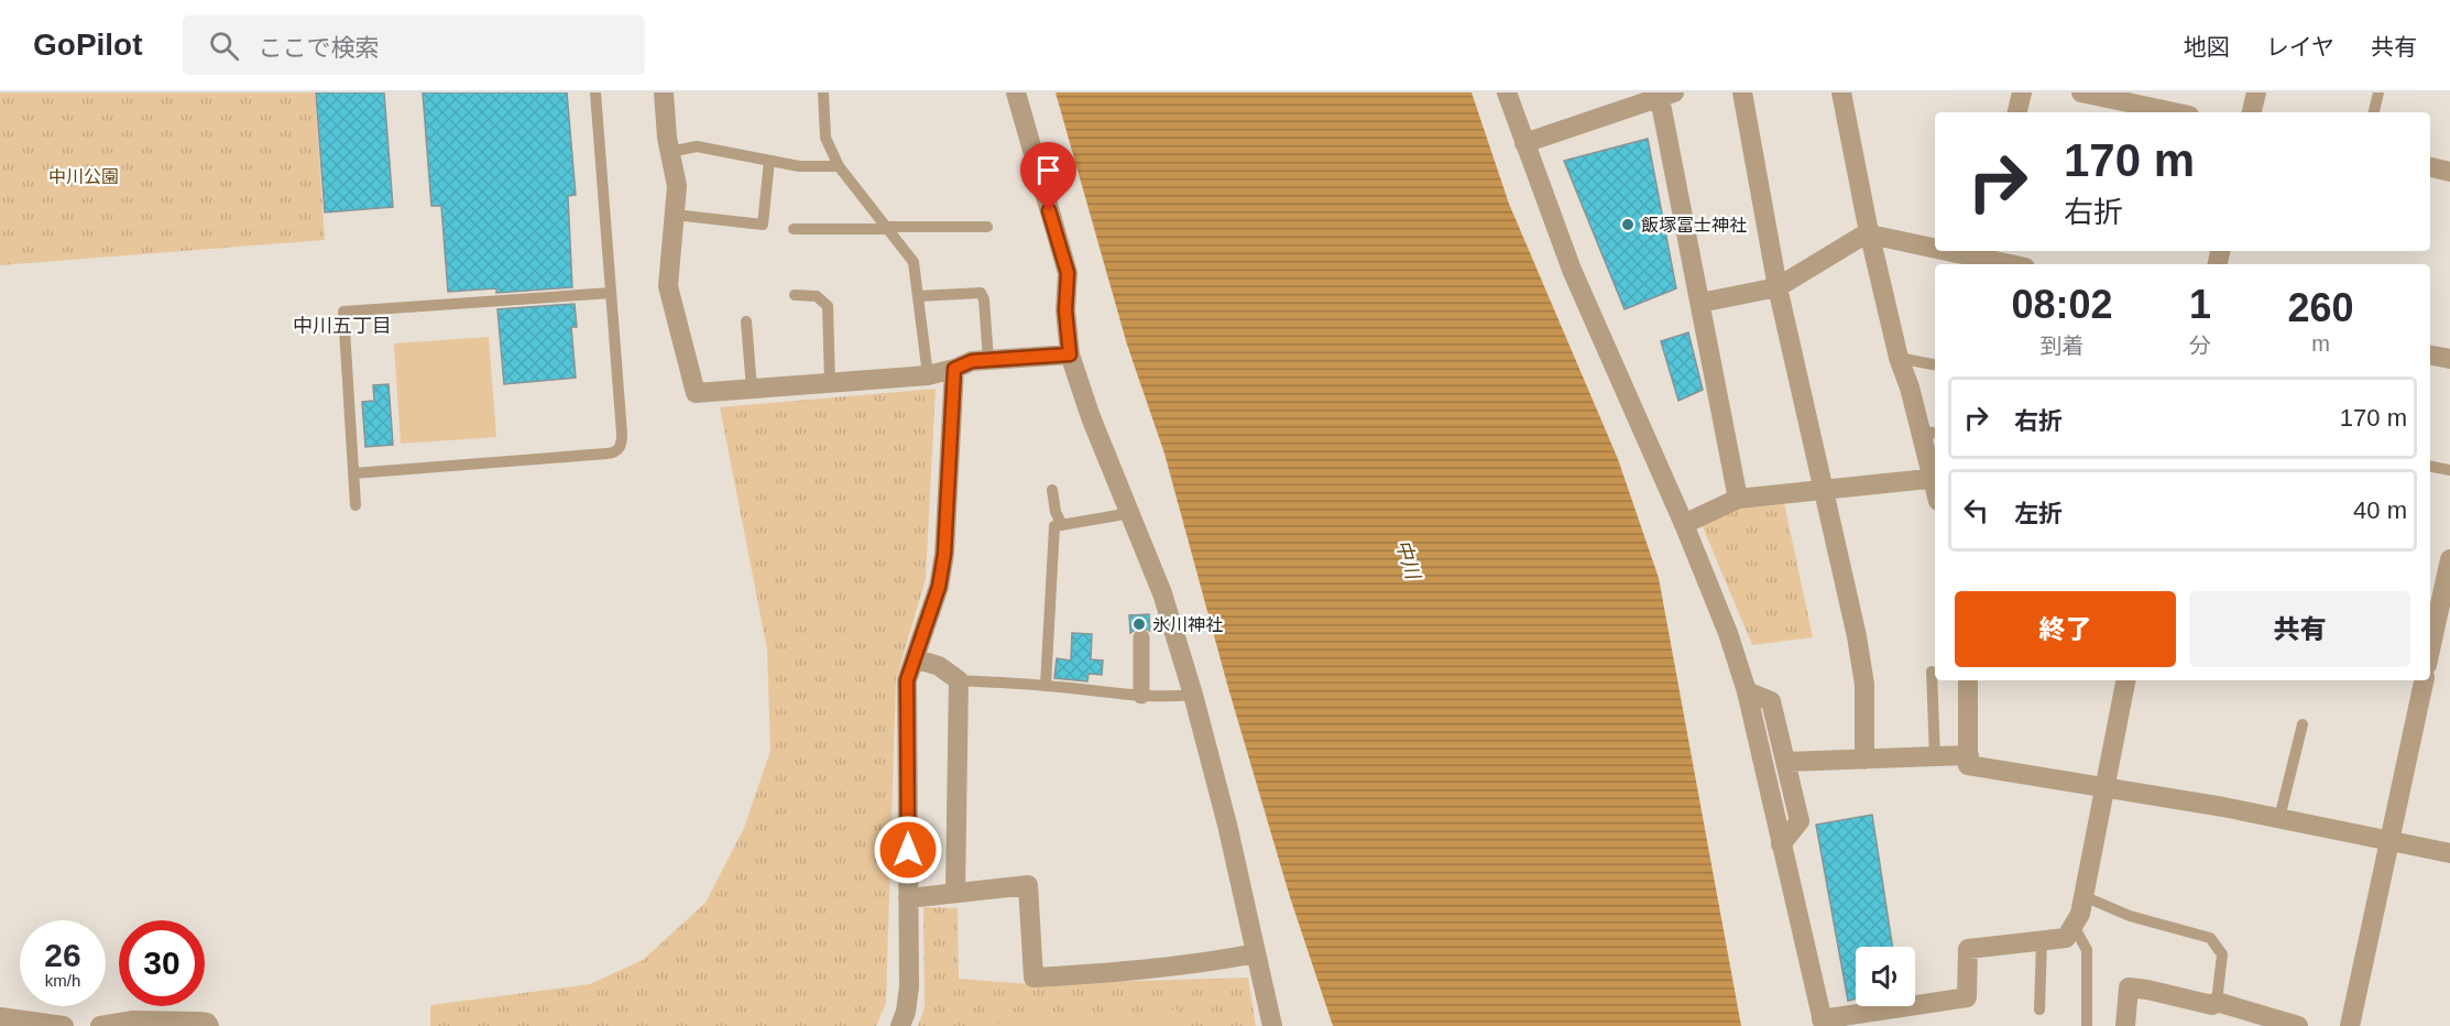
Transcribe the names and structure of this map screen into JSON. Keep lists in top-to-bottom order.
{
  "districts": ["中川五丁目"],
  "water": ["中川"],
  "parks": ["中川公園"],
  "places": ["飯塚冨士神社", "氷川神社"],
  "page": {
    "header": "GoPilot",
    "search": "ここで検索",
    "nav": ["地図", "レイヤ", "共有"],
    "turn": ["170 m", "右折"],
    "eta": [
      "08:02",
      "到着",
      "1",
      "分",
      "260",
      "m"
    ],
    "list": [
      {
        "name": "右折",
        "value": "170 m"
      },
      {
        "name": "左折",
        "value": "40 m"
      }
    ],
    "buttons": ["終了", "共有"],
    "speed": "26 km/h",
    "limit": "30"
  }
}
